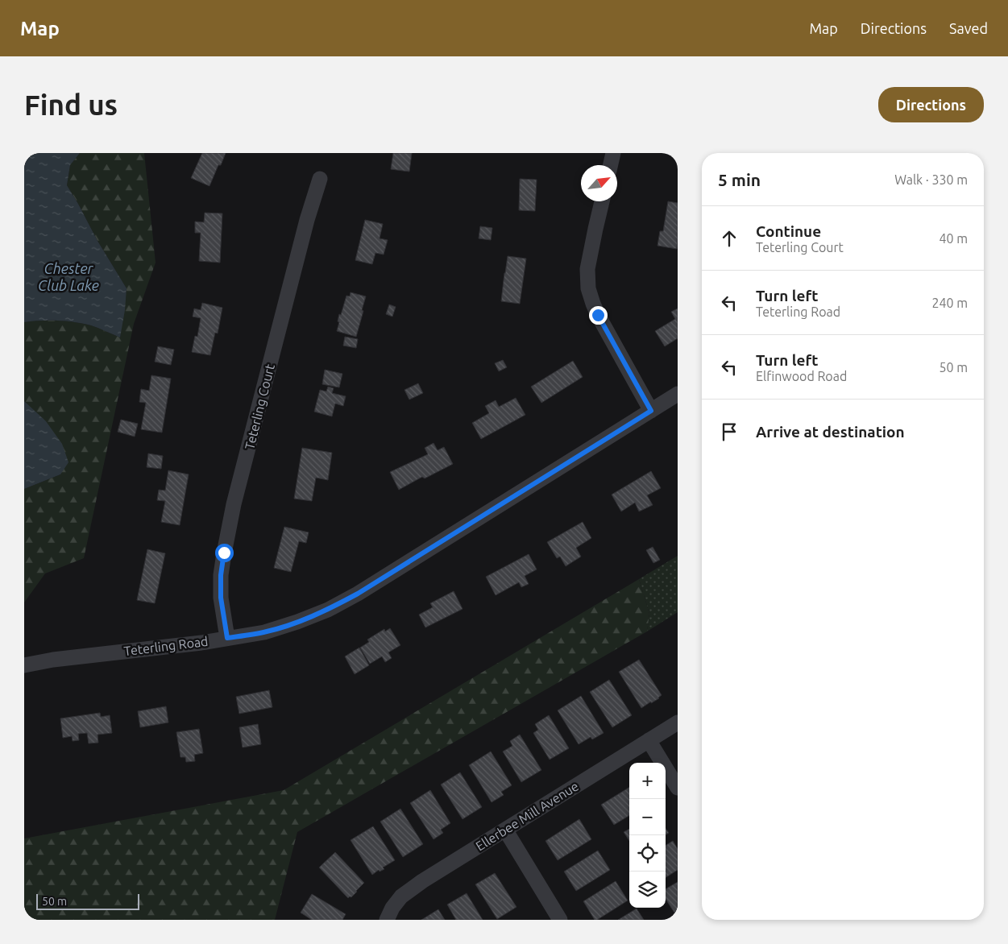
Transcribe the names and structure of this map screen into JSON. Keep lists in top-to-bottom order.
{
  "streets": {
    "street": ["Teterling Court", "Teterling Road", "Ellerbee Mill Avenue"]
  },
  "crossings": [
    ["Teterling Court", "Teterling Road"]
  ],
  "water": ["Chester Club Lake"],
  "scale_bar": "50 m",
  "north": "top right",
  "page": {
    "header": "Map",
    "nav": ["Map", "Directions", "Saved"],
    "buttons": "Directions",
    "title": "Find us",
    "heading": ["5 min", "Walk · 330 m"],
    "list": [
      ["Continue", "Teterling Court", "40 m"],
      ["Turn left", "Teterling Road", "240 m"],
      ["Turn left", "Elfinwood Road", "50 m"],
      "Arrive at destination"
    ],
    "map_buttons": ["+", "−"],
    "scale": "50 m"
  }
}
